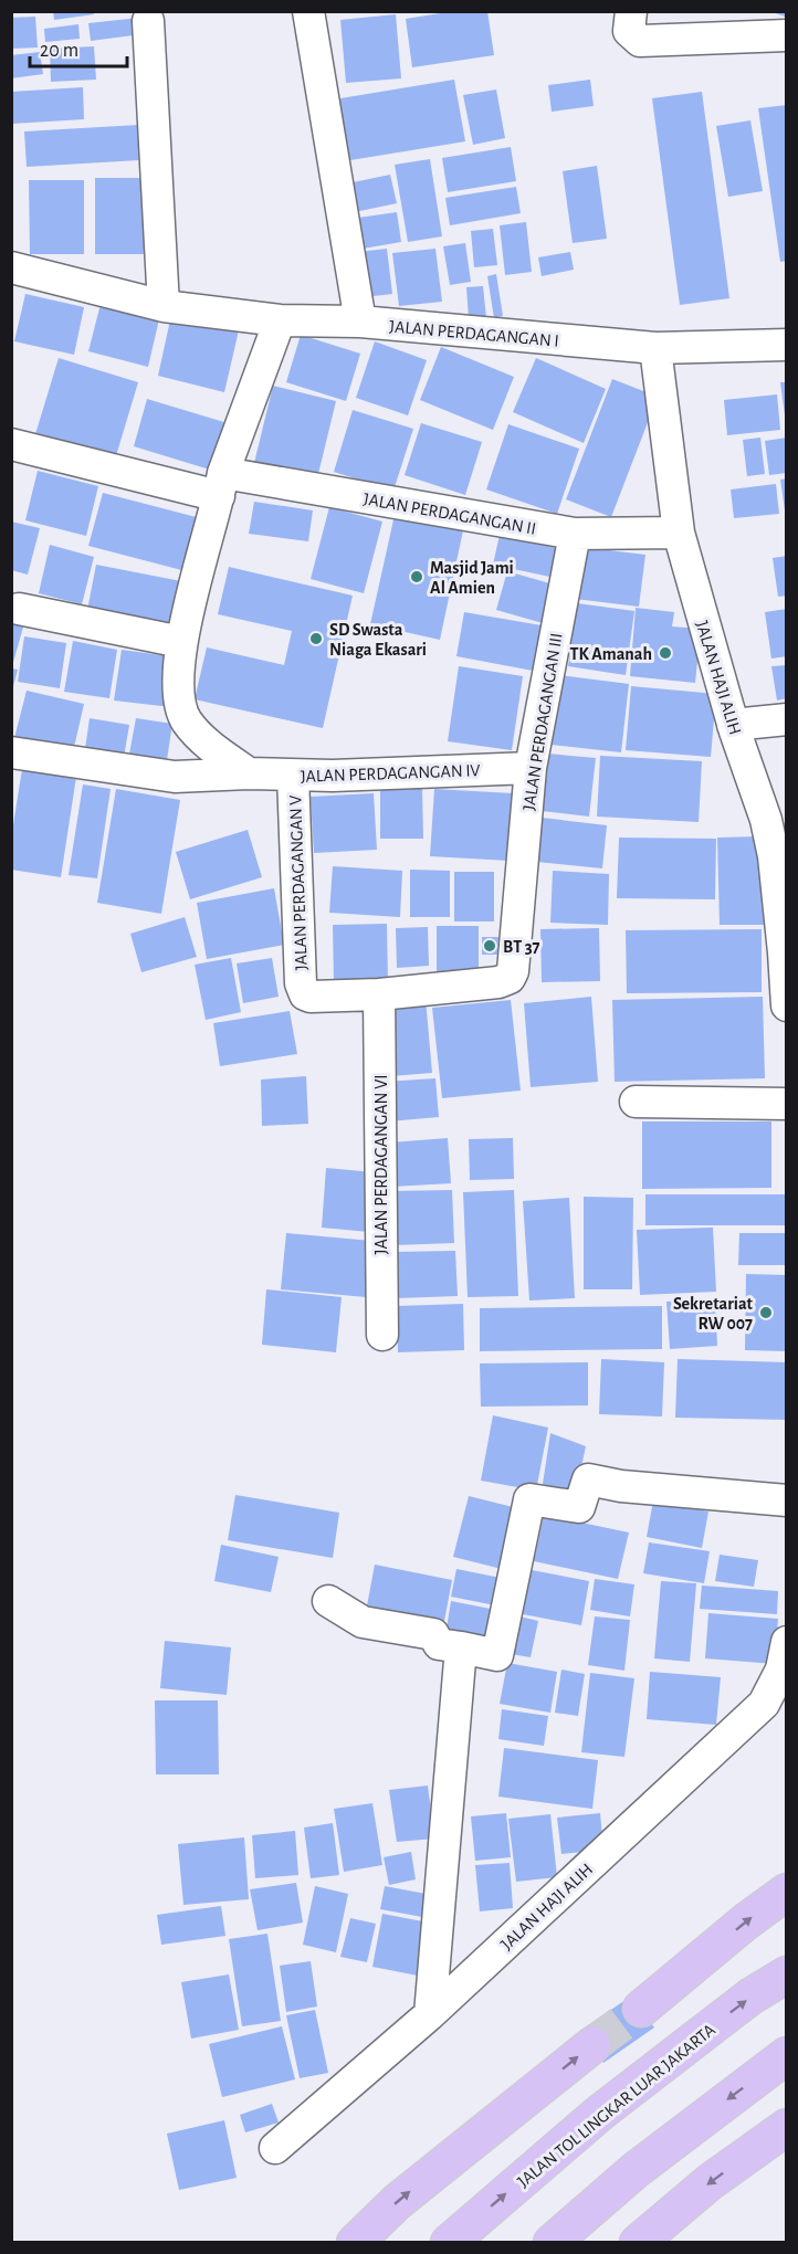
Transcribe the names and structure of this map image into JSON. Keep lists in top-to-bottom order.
{
  "streets": {
    "highway": ["JALAN TOL LINGKAR LUAR JAKARTA"],
    "street": [
      "JALAN PERDAGANGAN I",
      "JALAN PERDAGANGAN II",
      "JALAN HAJI ALIH",
      "JALAN PERDAGANGAN III",
      "JALAN PERDAGANGAN IV",
      "JALAN PERDAGANGAN V",
      "JALAN PERDAGANGAN VI"
    ]
  },
  "crossings": [
    ["JALAN PERDAGANGAN I", "JALAN HAJI ALIH"],
    ["JALAN PERDAGANGAN II", "JALAN HAJI ALIH"],
    ["JALAN PERDAGANGAN II", "JALAN PERDAGANGAN III"],
    ["JALAN PERDAGANGAN III", "JALAN PERDAGANGAN IV"],
    ["JALAN PERDAGANGAN III", "JALAN PERDAGANGAN V"],
    ["JALAN PERDAGANGAN IV", "JALAN PERDAGANGAN V"],
    ["JALAN PERDAGANGAN V", "JALAN PERDAGANGAN VI"]
  ],
  "places": [
    "Masjid Jami Al Amien",
    "SD Swasta Niaga Ekasari",
    "TK Amanah",
    "BT 37",
    "Sekretariat RW 007"
  ],
  "scale_bar": "20 m"
}
